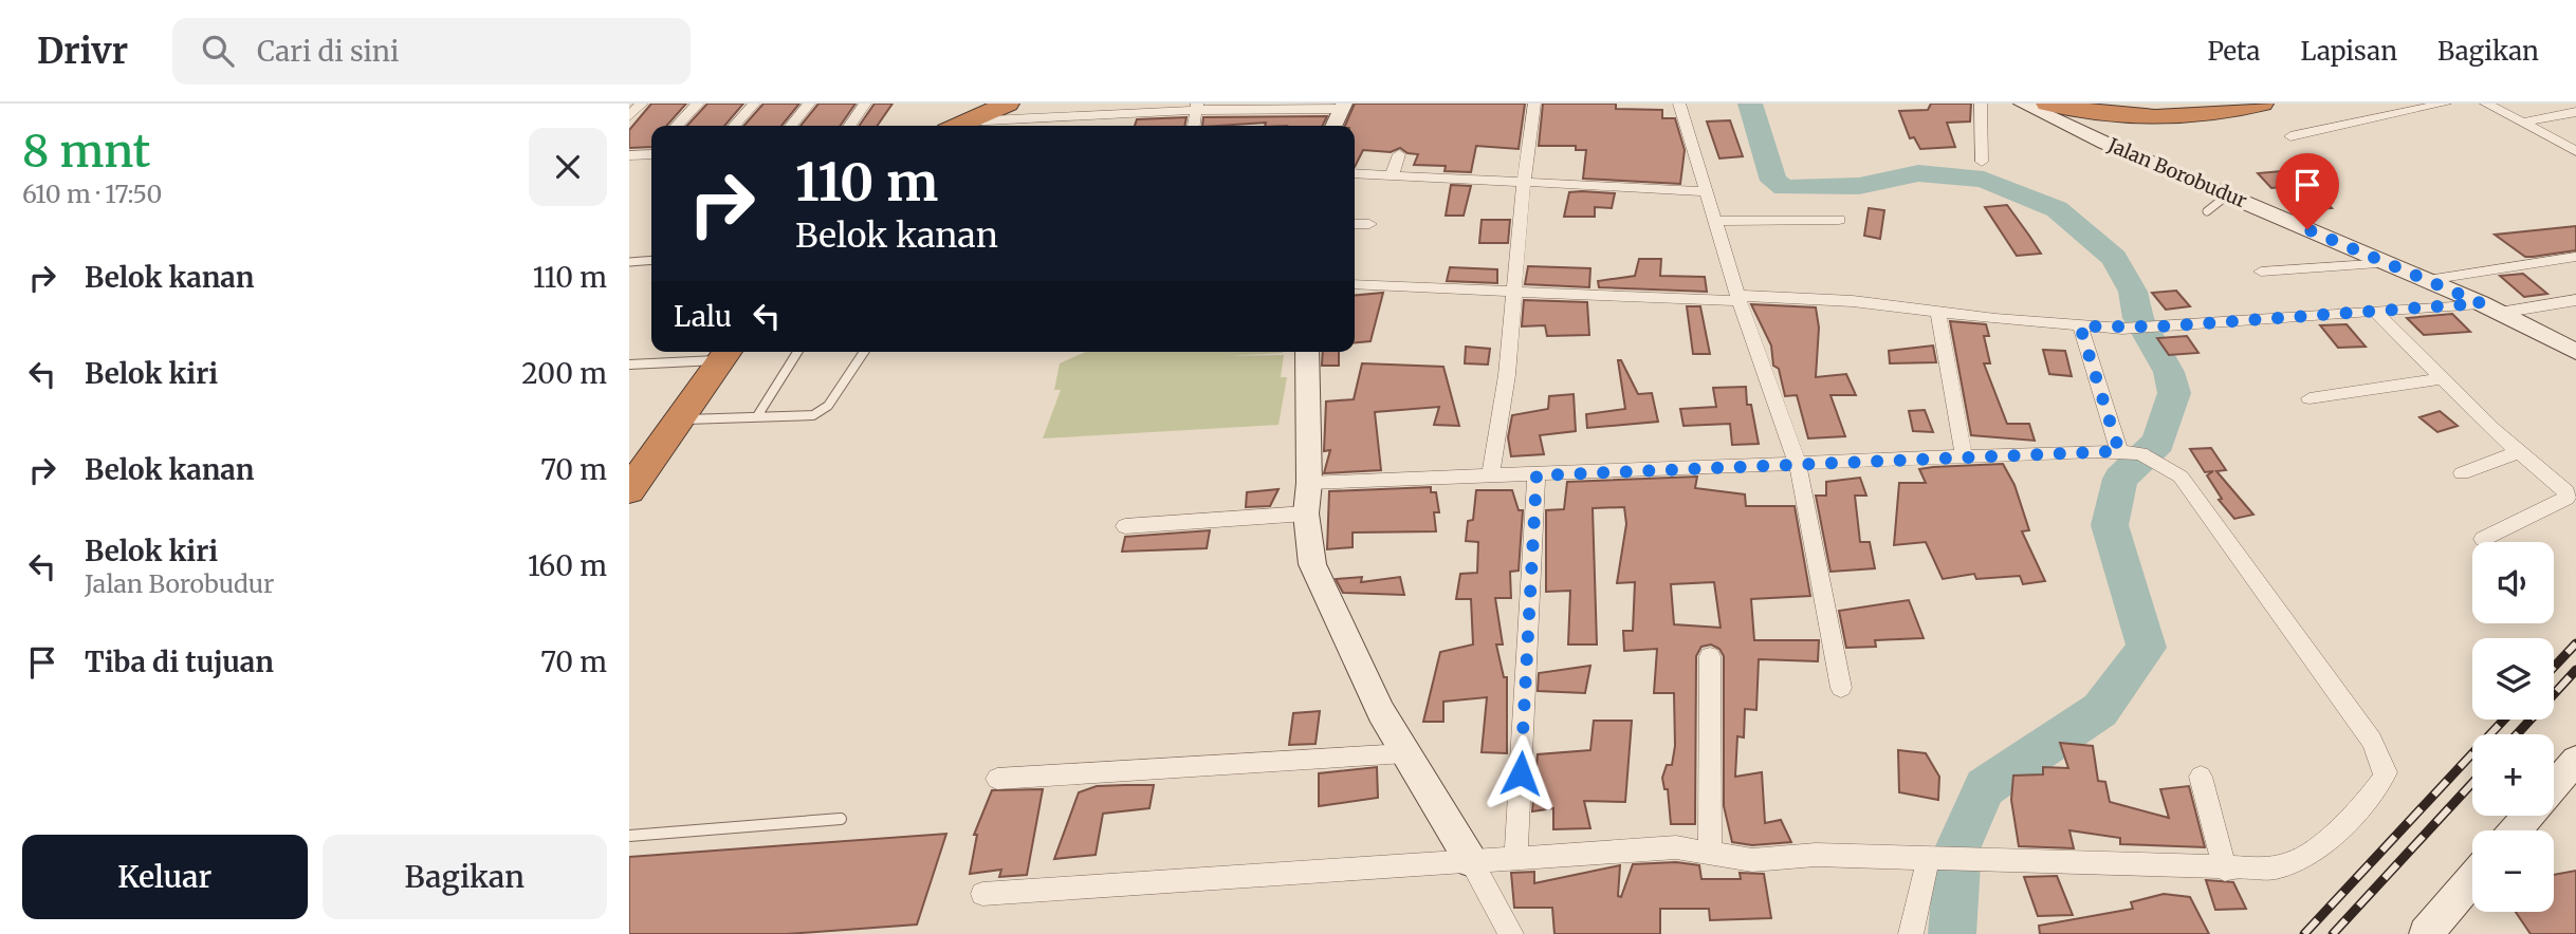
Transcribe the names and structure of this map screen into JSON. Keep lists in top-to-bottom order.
{
  "streets": {
    "street": ["Jalan Borobudur"]
  },
  "page": {
    "header": "Drivr",
    "search": "Cari di sini",
    "nav": ["Peta", "Lapisan", "Bagikan"],
    "heading": ["8 mnt", "610 m · 17:50"],
    "turn": ["110 m", "Belok kanan"],
    "list": [
      {
        "name": "Belok kanan",
        "value": "110 m"
      },
      {
        "name": "Belok kiri",
        "value": "200 m"
      },
      {
        "name": "Belok kanan",
        "value": "70 m"
      },
      {
        "name": "Belok kiri",
        "note": "Jalan Borobudur",
        "value": "160 m"
      },
      {
        "name": "Tiba di tujuan",
        "value": "70 m"
      }
    ],
    "then": "Lalu",
    "map_buttons": ["+", "−"],
    "buttons": ["Keluar", "Bagikan"]
  }
}
